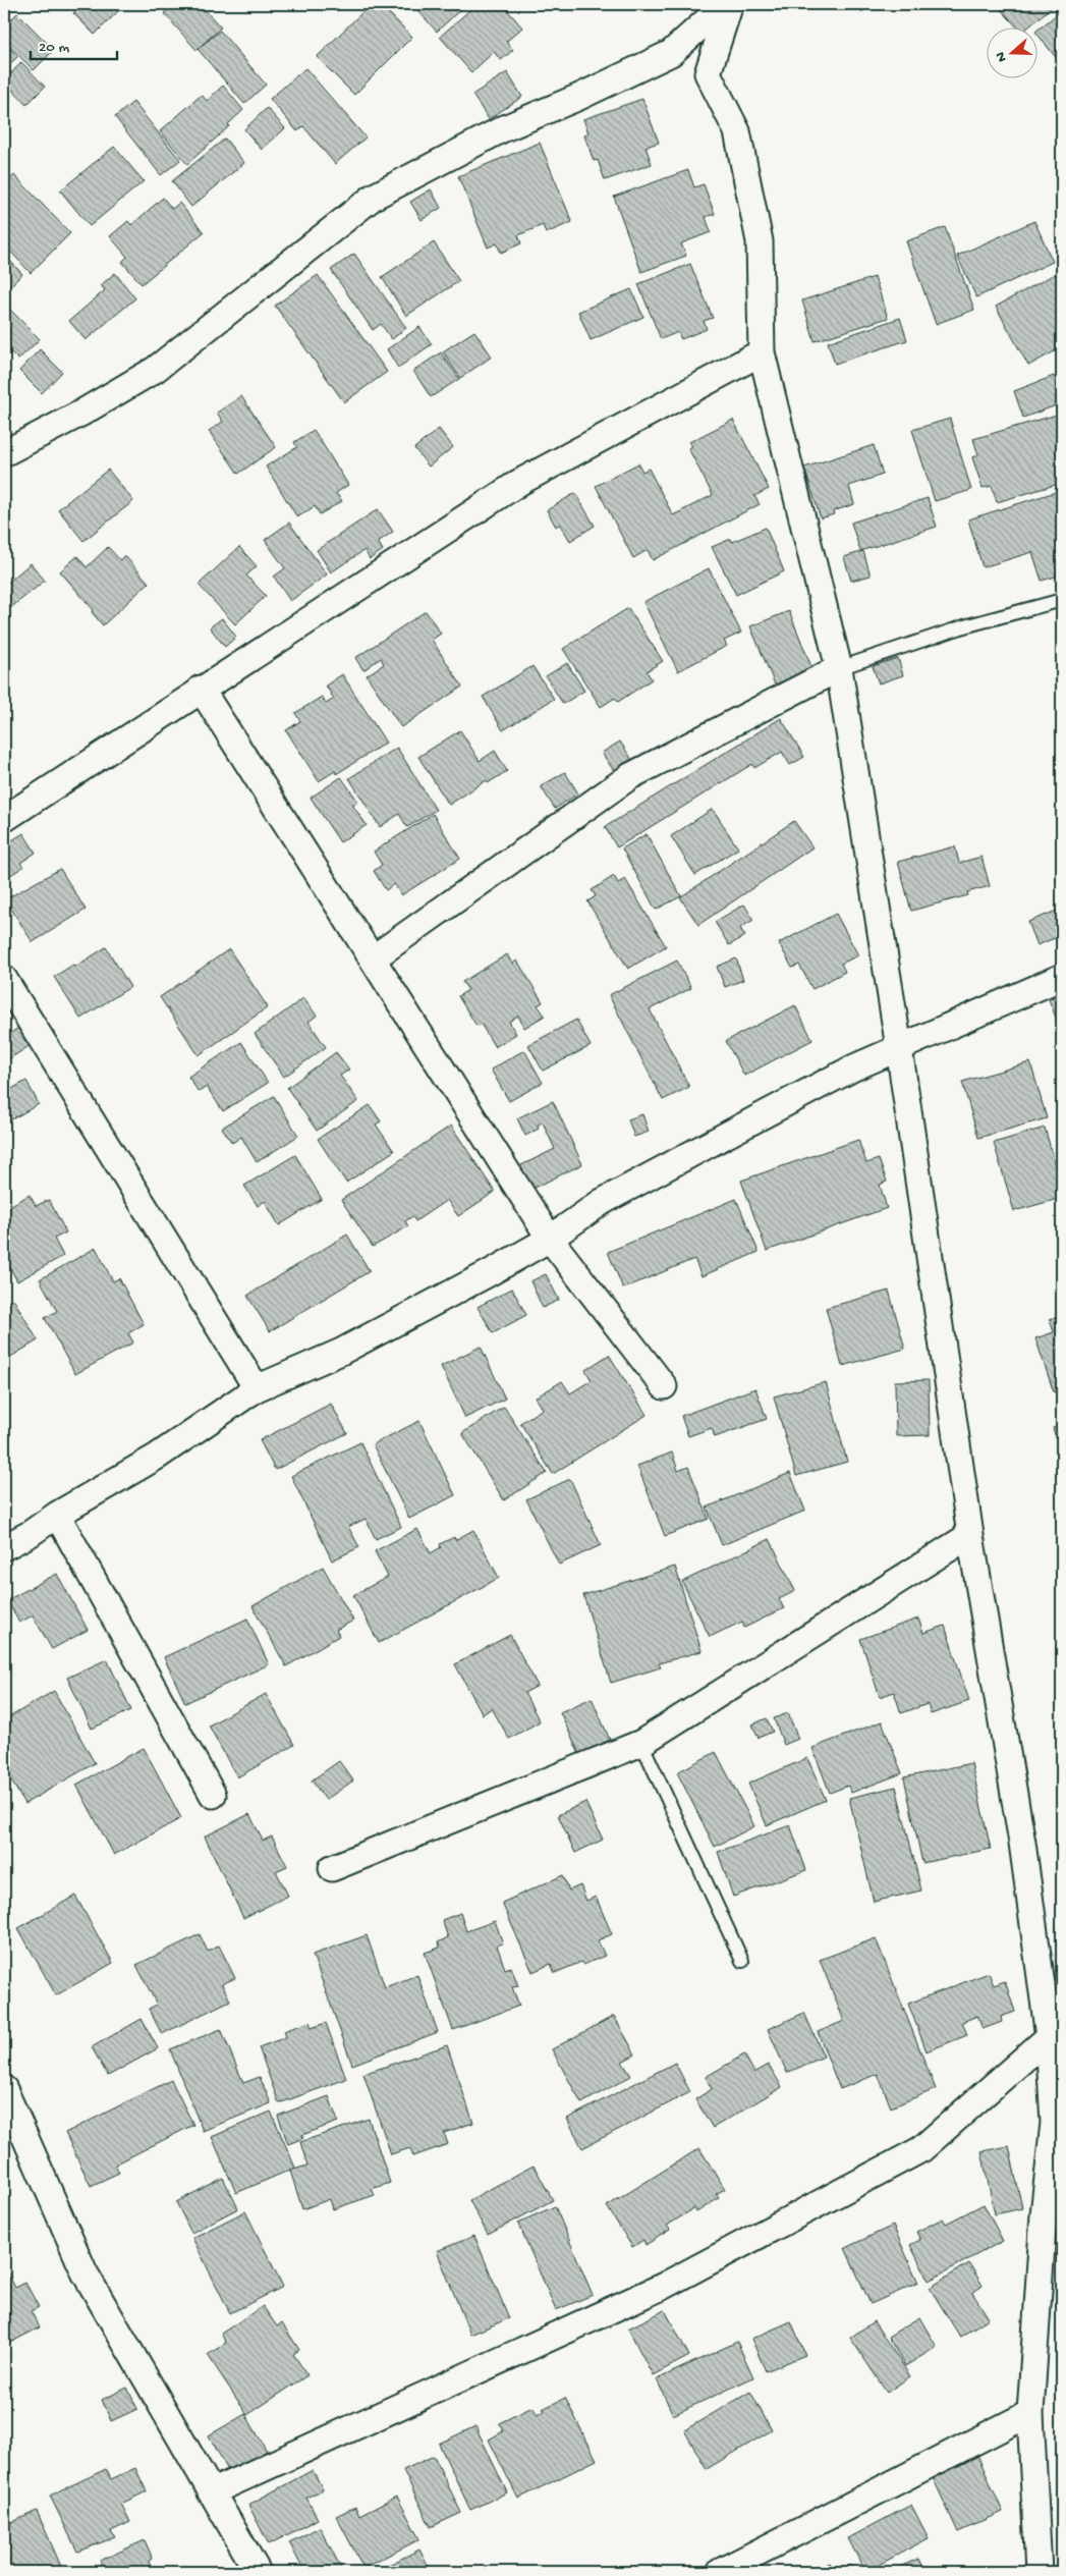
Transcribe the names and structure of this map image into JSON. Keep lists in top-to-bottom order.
{
  "scale_bar": "20 m",
  "north": "left"
}
